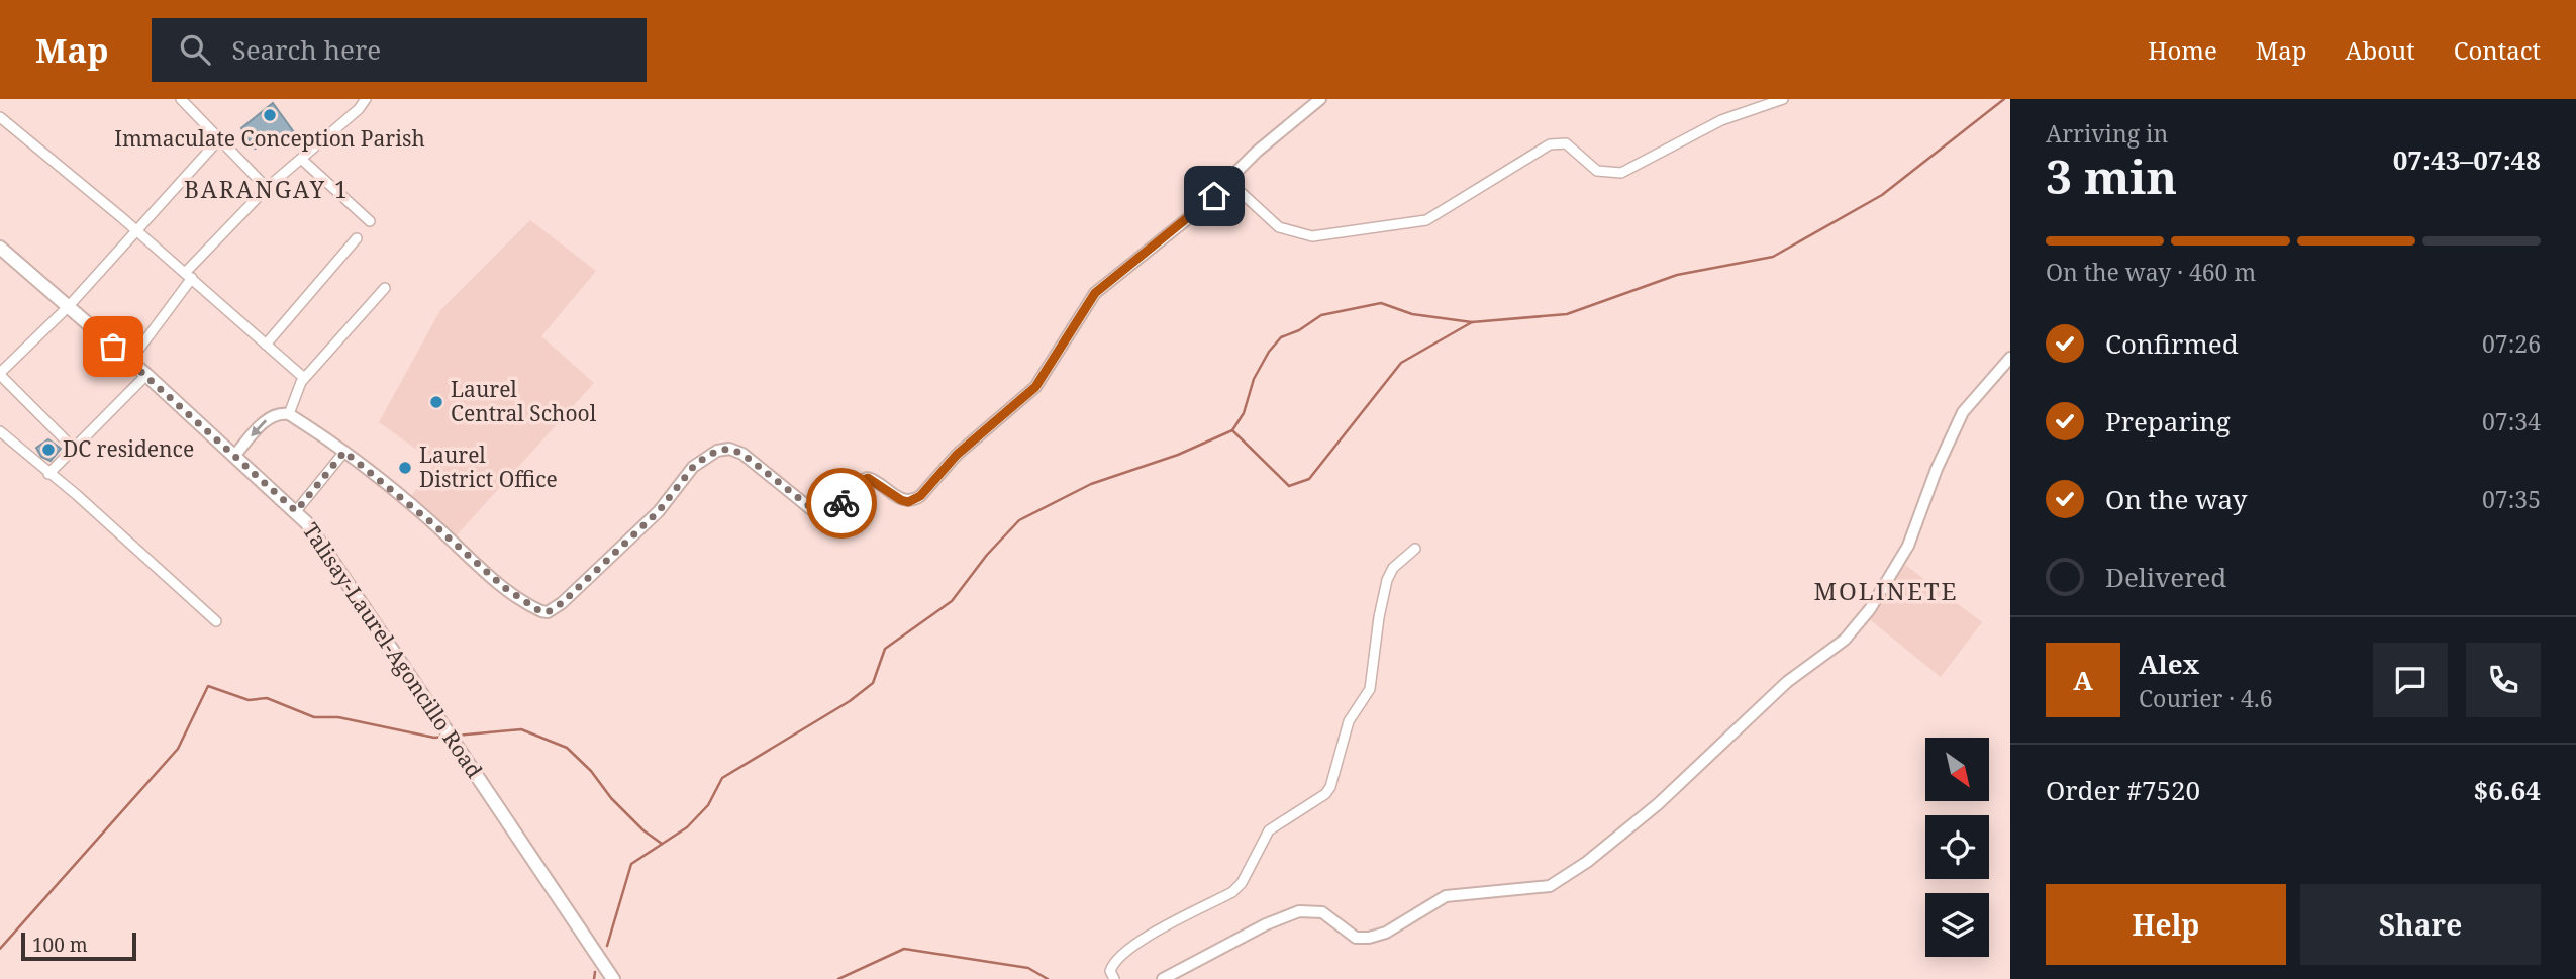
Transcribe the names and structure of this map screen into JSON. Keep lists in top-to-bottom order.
{
  "streets": {
    "main road": ["Talisay-Laurel-Agoncillo Road"]
  },
  "districts": ["BARANGAY 1", "MOLINETE"],
  "places": [
    "Immaculate Conception Parish",
    "Laurel Central School",
    "DC residence",
    "Laurel District Office"
  ],
  "scale_bar": "100 m",
  "north": "bottom right",
  "page": {
    "header": "Map",
    "search": "Search here",
    "nav": [
      "Home",
      "Map",
      "About",
      "Contact"
    ],
    "heading": ["3 min", "Arriving in", "07:43–07:48"],
    "panel": [
      "Alex",
      "Courier · 4.6",
      "Order #7520",
      "$6.64"
    ],
    "bar": "On the way · 460 m",
    "list": [
      ["Confirmed", "07:26"],
      ["Preparing", "07:34"],
      ["On the way", "07:35"],
      "Delivered"
    ],
    "round": "A",
    "buttons": ["Help", "Share"],
    "scale": "100 m"
  }
}
